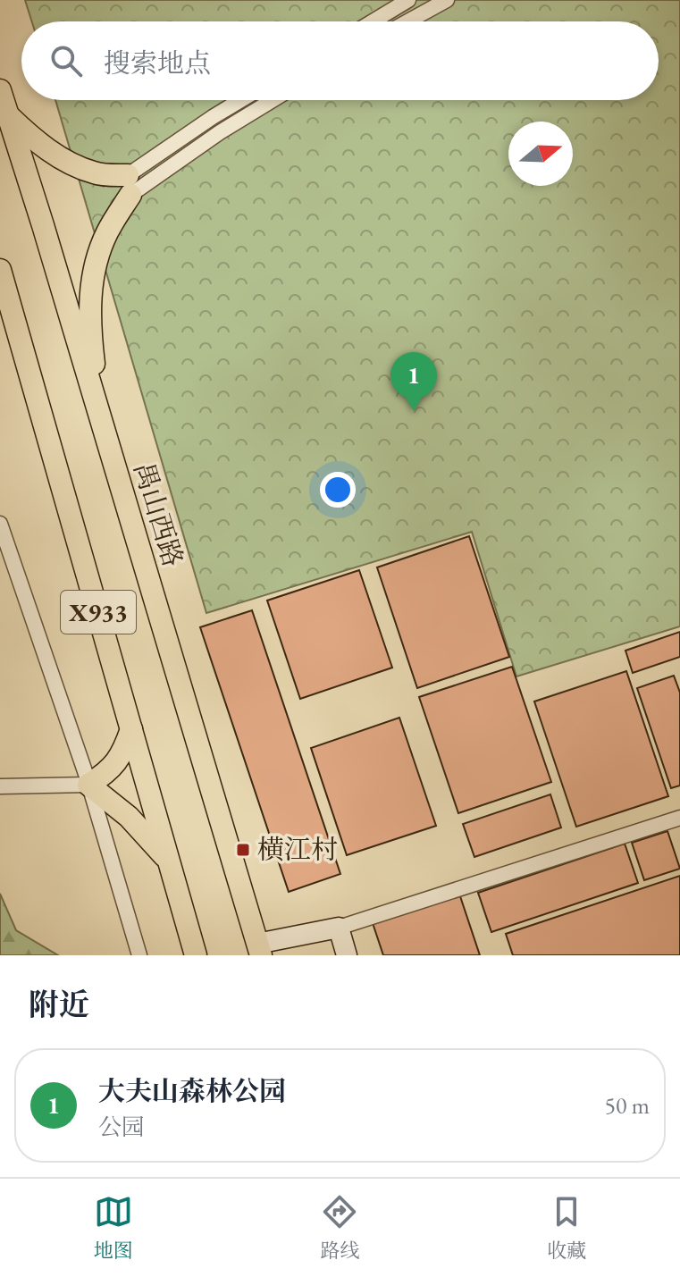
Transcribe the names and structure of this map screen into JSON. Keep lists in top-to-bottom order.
{
  "streets": {
    "main road": ["禺山西路", "X933"]
  },
  "places": {
    "transit": ["横江村"]
  },
  "north": "right",
  "page": {
    "search": "搜索地点",
    "pins": "1",
    "heading": "附近",
    "list": [
      {
        "mark": "1",
        "name": "大夫山森林公园",
        "note": "公园",
        "value": "50 m"
      }
    ],
    "nav": ["地图", "路线", "收藏"]
  }
}
